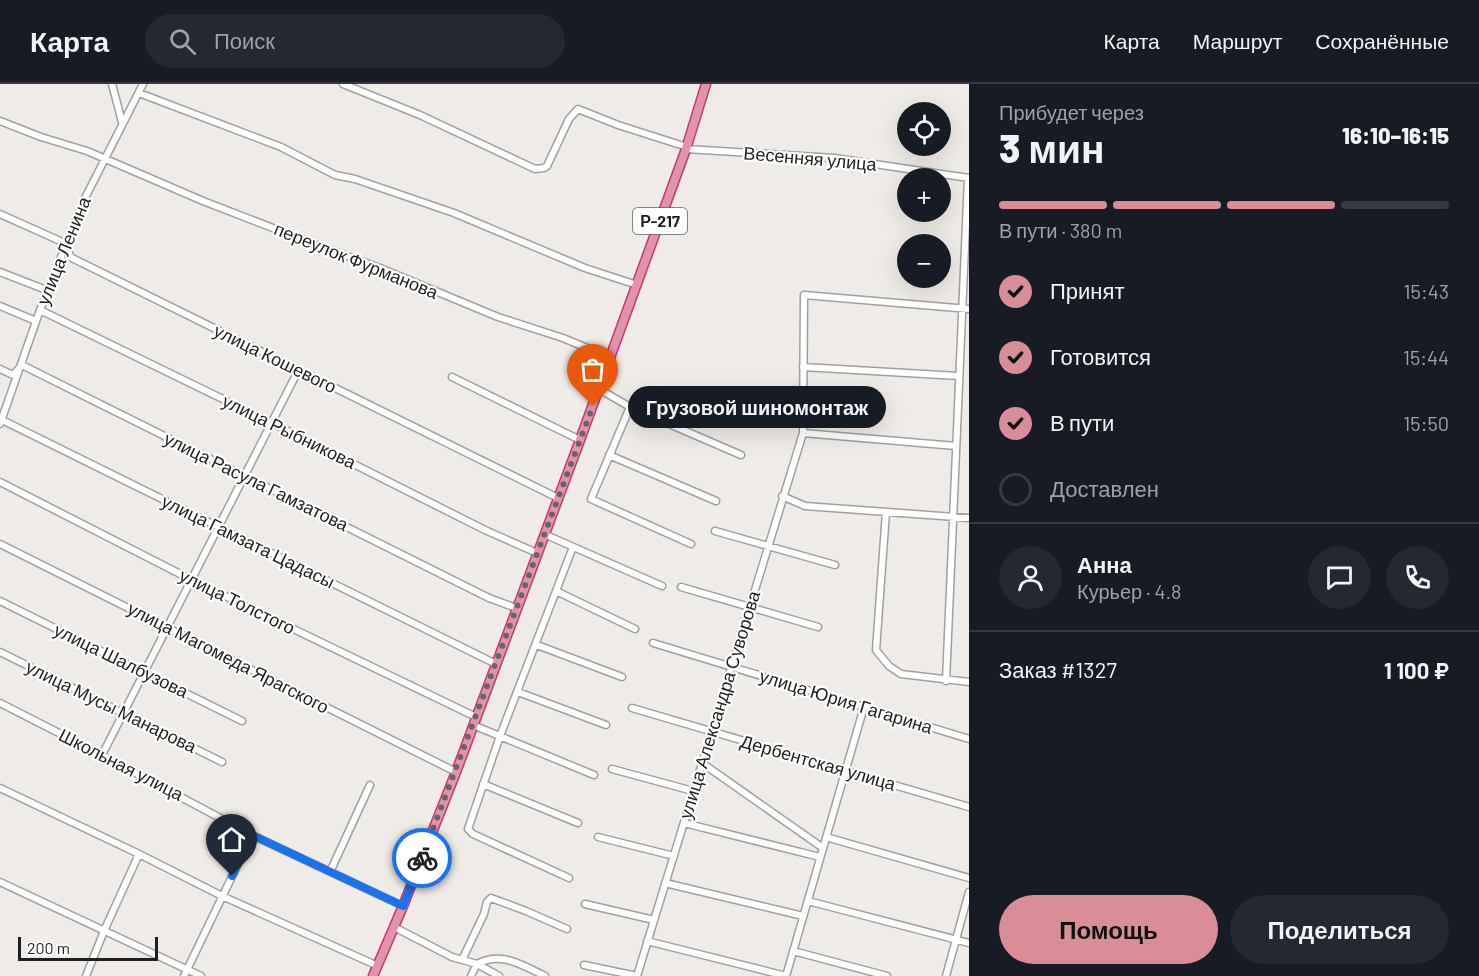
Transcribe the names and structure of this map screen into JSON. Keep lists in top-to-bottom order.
{
  "streets": {
    "highway": ["Р-217"],
    "street": [
      "Весенняя улица",
      "улица Ленина",
      "переулок Фурманова",
      "улица Кошевого",
      "улица Рыбникова",
      "улица Расула Гамзатова",
      "улица Гамзата Цадасы",
      "улица Толстого",
      "улица Магомеда Ярагского",
      "улица Шалбузова",
      "улица Юрия Гагарина",
      "улица Александра Суворова",
      "улица Мусы Манарова",
      "Дербентская улица",
      "Школьная улица"
    ]
  },
  "crossings": [
    ["Весенняя улица", "Р-217"],
    ["Р-217", "переулок Фурманова"],
    ["Р-217", "улица Кошевого"],
    ["Р-217", "улица Рыбникова"],
    ["Р-217", "улица Расула Гамзатова"],
    ["Р-217", "улица Гамзата Цадасы"],
    ["Р-217", "улица Толстого"],
    ["Р-217", "улица Магомеда Ярагского"],
    ["Р-217", "Школьная улица"],
    ["улица Ленина", "переулок Фурманова"],
    ["улица Ленина", "улица Кошевого"],
    ["улица Ленина", "улица Рыбникова"],
    ["улица Ленина", "улица Расула Гамзатова"],
    ["улица Ленина", "улица Гамзата Цадасы"],
    ["улица Юрия Гагарина", "улица Александра Суворова"],
    ["улица Александра Суворова", "Дербентская улица"]
  ],
  "places": ["Грузовой шиномонтаж"],
  "scale_bar": "200 m",
  "page": {
    "header": "Карта",
    "search": "Поиск",
    "nav": ["Карта", "Маршрут", "Сохранённые"],
    "heading": ["3 мин", "Прибудет через", "16:10–16:15"],
    "panel": [
      "Анна",
      "Курьер · 4.8",
      "Заказ #1327",
      "1 100 ₽"
    ],
    "map_buttons": ["+", "−"],
    "bar": "В пути · 380 m",
    "list": [
      ["Принят", "15:43"],
      ["Готовится", "15:44"],
      ["В пути", "15:50"],
      "Доставлен"
    ],
    "bubble": "Грузовой шиномонтаж",
    "buttons": ["Помощь", "Поделиться"],
    "scale": "200 m"
  }
}
